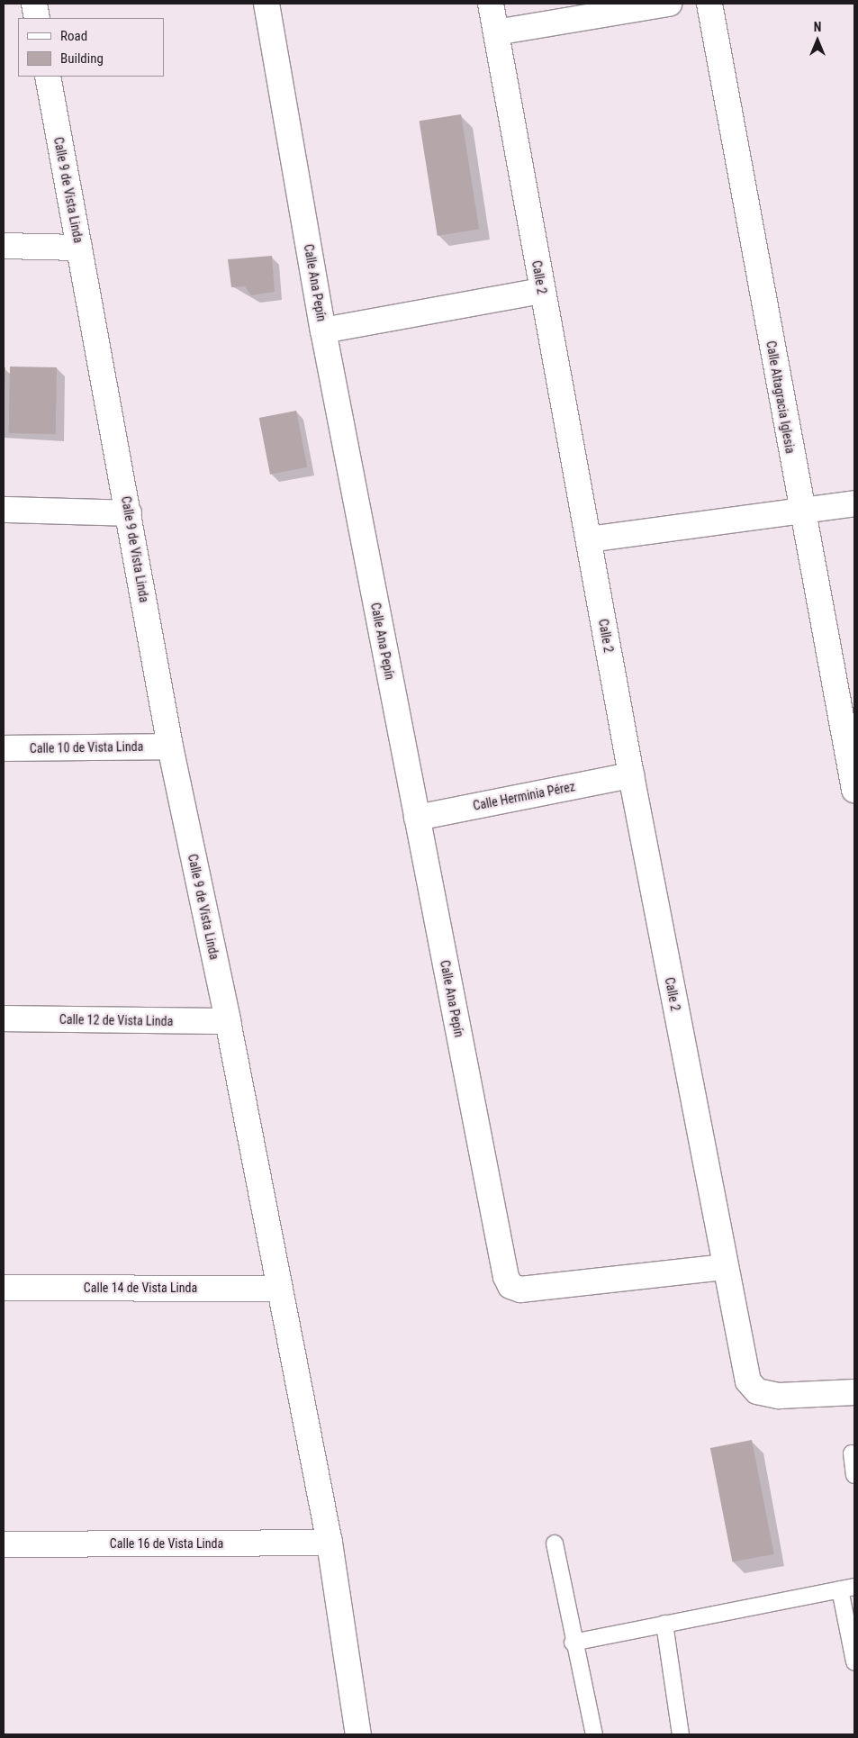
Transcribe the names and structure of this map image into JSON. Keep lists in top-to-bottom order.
{
  "streets": {
    "street": [
      "Calle 9 de Vista Linda",
      "Calle 2",
      "Calle Ana Pepín",
      "Calle Altagracia Iglesia",
      "Calle 10 de Vista Linda",
      "Calle Herminia Pérez",
      "Calle 12 de Vista Linda",
      "Calle 14 de Vista Linda",
      "Calle 16 de Vista Linda"
    ]
  },
  "crossings": [
    ["Calle 9 de Vista Linda", "Calle 10 de Vista Linda"],
    ["Calle 9 de Vista Linda", "Calle 12 de Vista Linda"],
    ["Calle 9 de Vista Linda", "Calle 14 de Vista Linda"],
    ["Calle 9 de Vista Linda", "Calle 16 de Vista Linda"],
    ["Calle 2", "Calle Ana Pepín"],
    ["Calle 2", "Calle Herminia Pérez"],
    ["Calle Ana Pepín", "Calle Herminia Pérez"]
  ],
  "legend": ["Road", "Building"],
  "north": "top"
}
